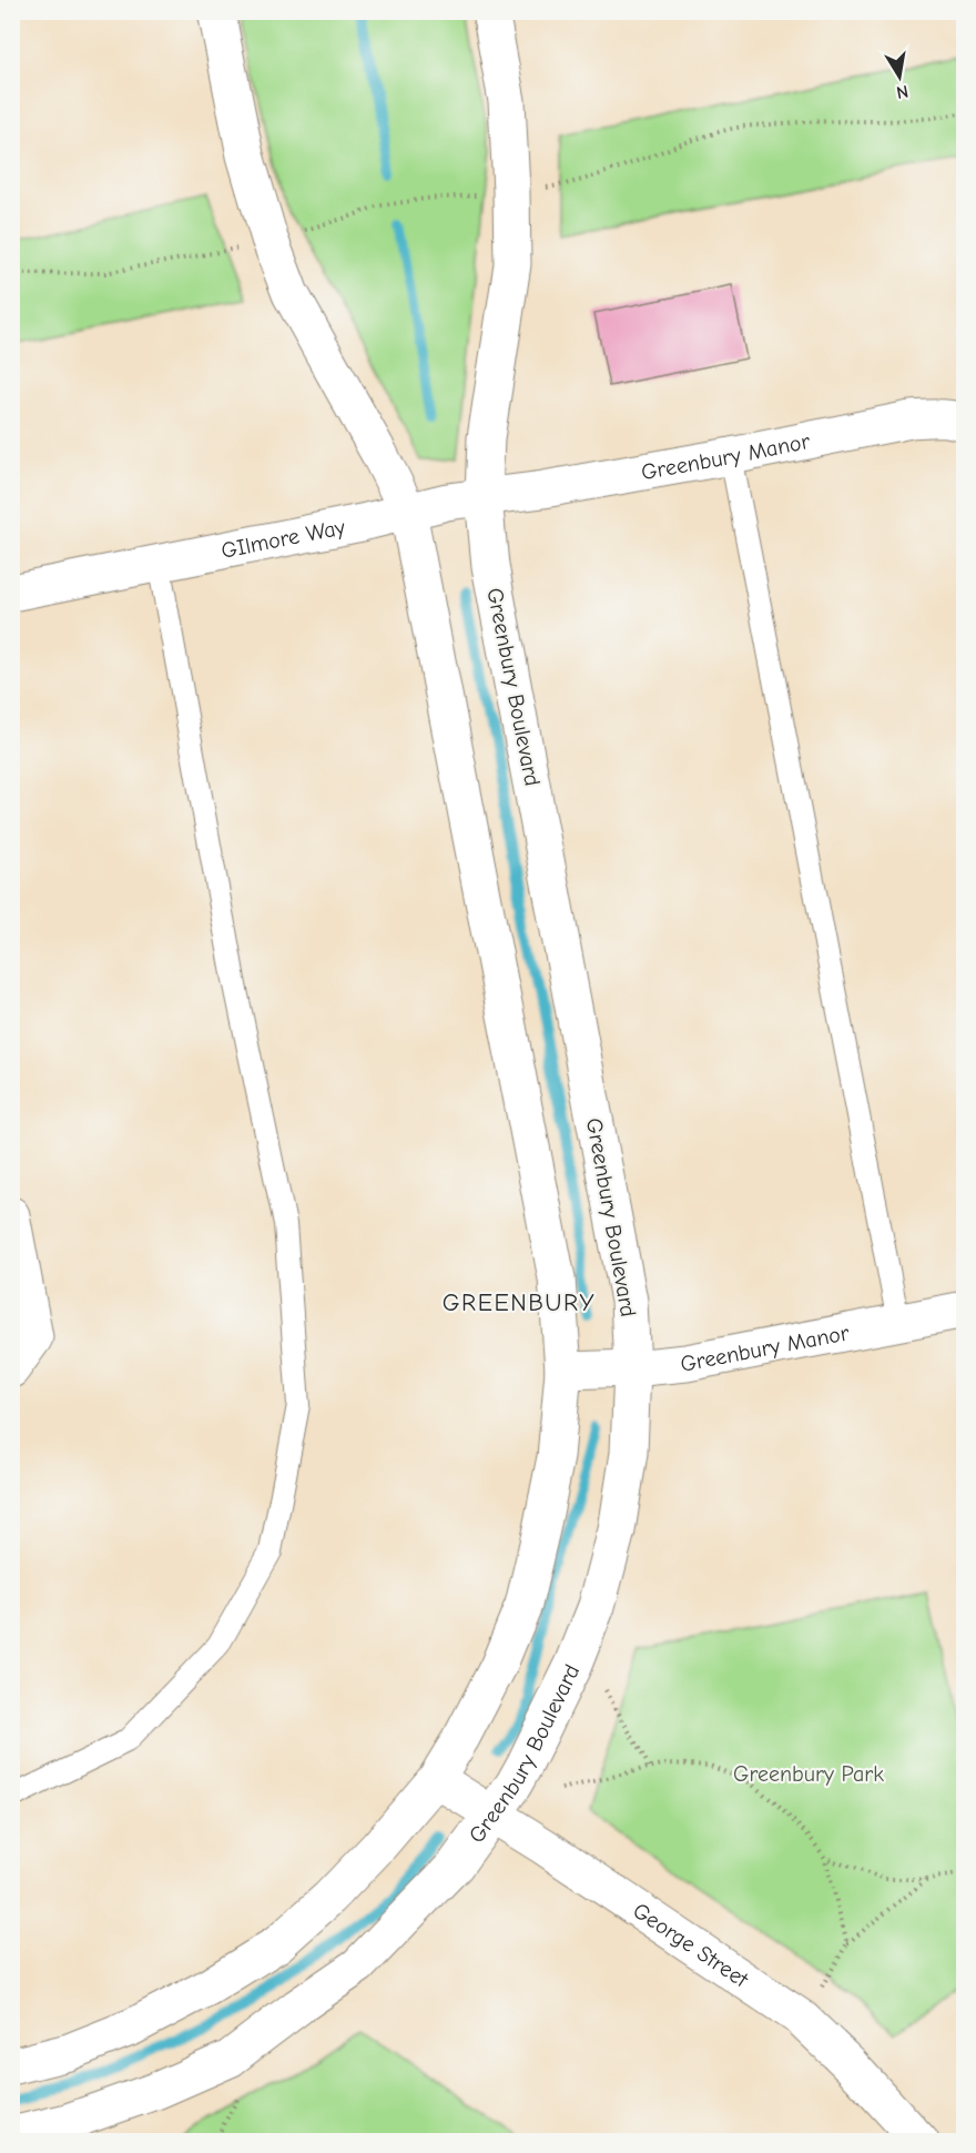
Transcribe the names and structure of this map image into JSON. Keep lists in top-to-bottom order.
{
  "streets": {
    "street": [
      "Greenbury Manor",
      "GIlmore Way",
      "Greenbury Boulevard",
      "George Street"
    ]
  },
  "crossings": [
    ["Greenbury Manor", "GIlmore Way"],
    ["Greenbury Manor", "Greenbury Boulevard"],
    ["Greenbury Boulevard", "George Street"]
  ],
  "districts": ["GREENBURY"],
  "parks": ["Greenbury Park"],
  "north": "bottom"
}
